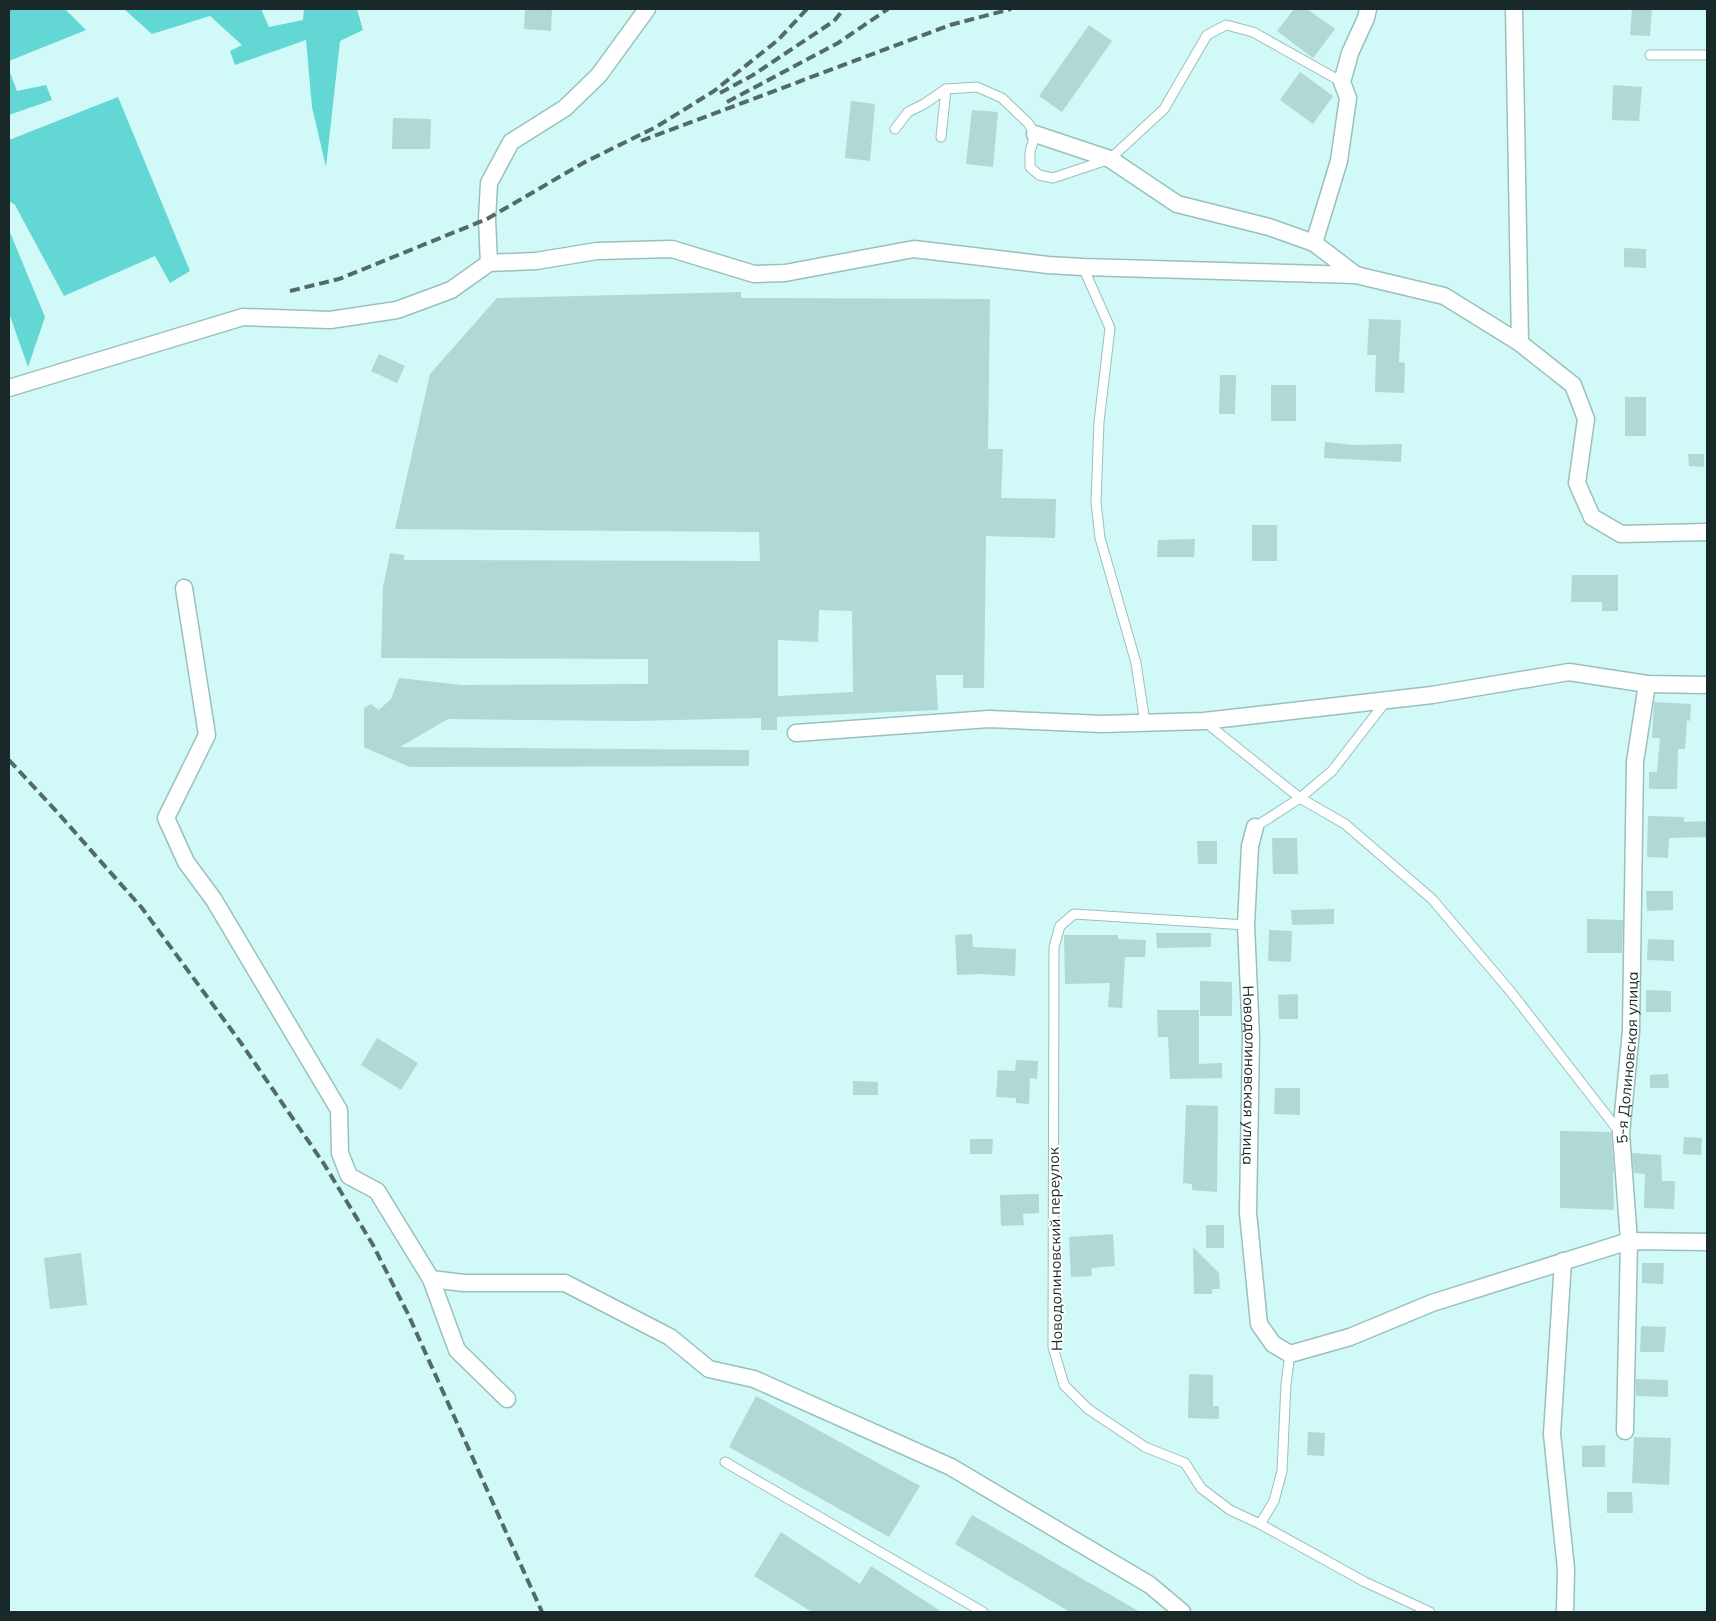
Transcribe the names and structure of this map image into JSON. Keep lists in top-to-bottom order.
{
  "streets": {
    "street": ["5-я Долиновская улица", "Новодолиновская улица"],
    "lane": ["Новодолиновский переулок"]
  },
  "crossings": [
    ["Новодолиновская улица", "Новодолиновский переулок"]
  ]
}
